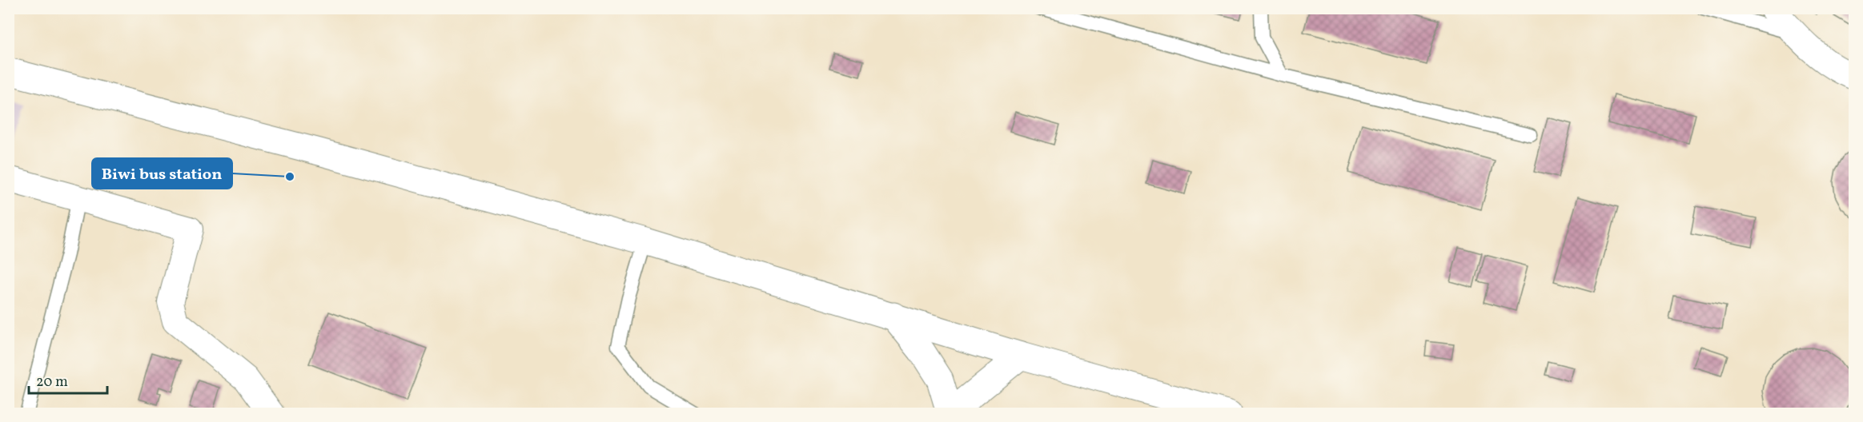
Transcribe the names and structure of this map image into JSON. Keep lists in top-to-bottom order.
{
  "places": ["Biwi bus station"],
  "scale_bar": "20 m"
}
